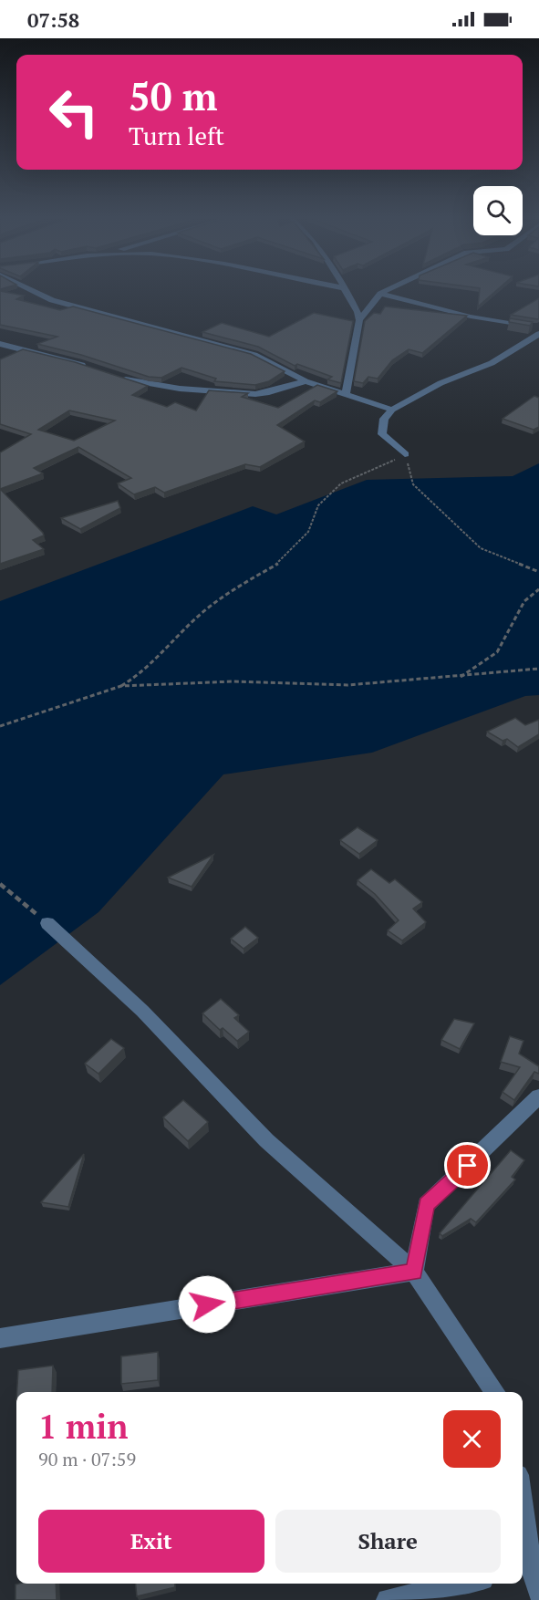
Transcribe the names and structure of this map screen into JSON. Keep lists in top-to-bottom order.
{
  "page": {
    "status": "07:58",
    "turn": ["50 m", "Turn left"],
    "heading": ["1 min", "90 m · 07:59"],
    "buttons": ["Exit", "Share"]
  }
}
